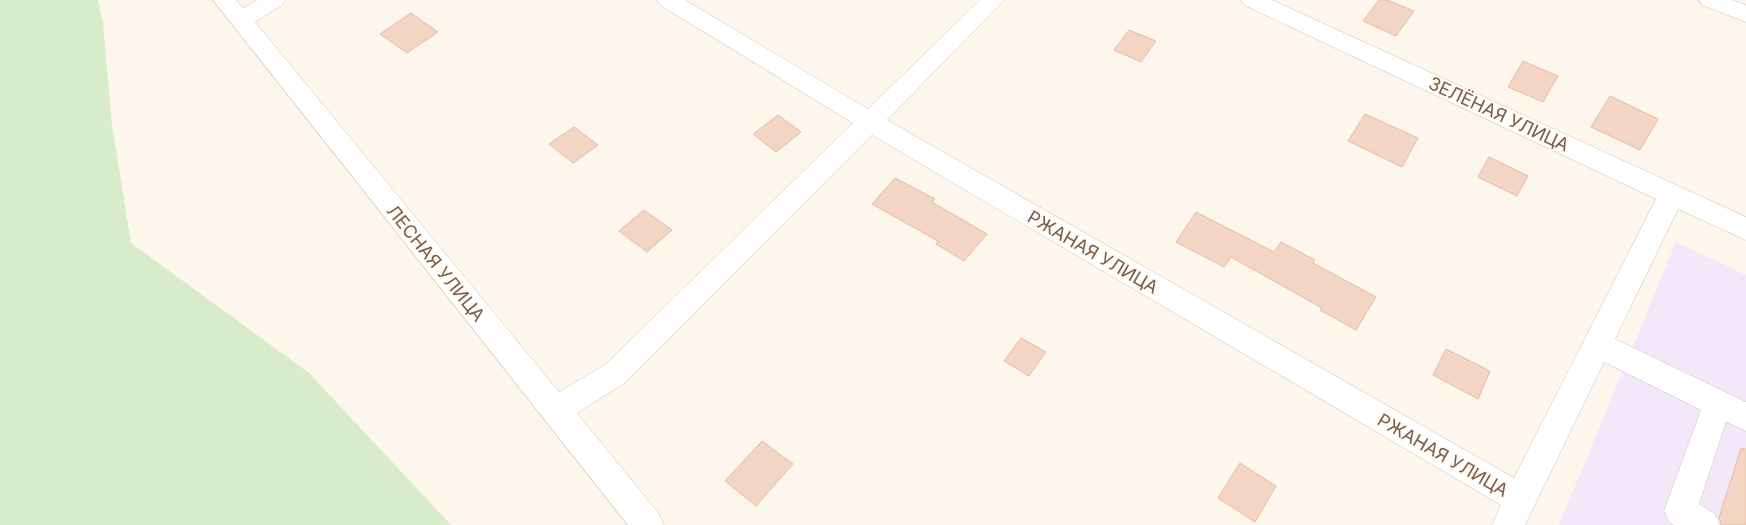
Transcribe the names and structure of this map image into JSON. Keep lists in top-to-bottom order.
{
  "streets": {
    "street": ["ЗЕЛЁНАЯ УЛИЦА", "РЖАНАЯ УЛИЦА", "ЛЕСНАЯ УЛИЦА"]
  }
}
